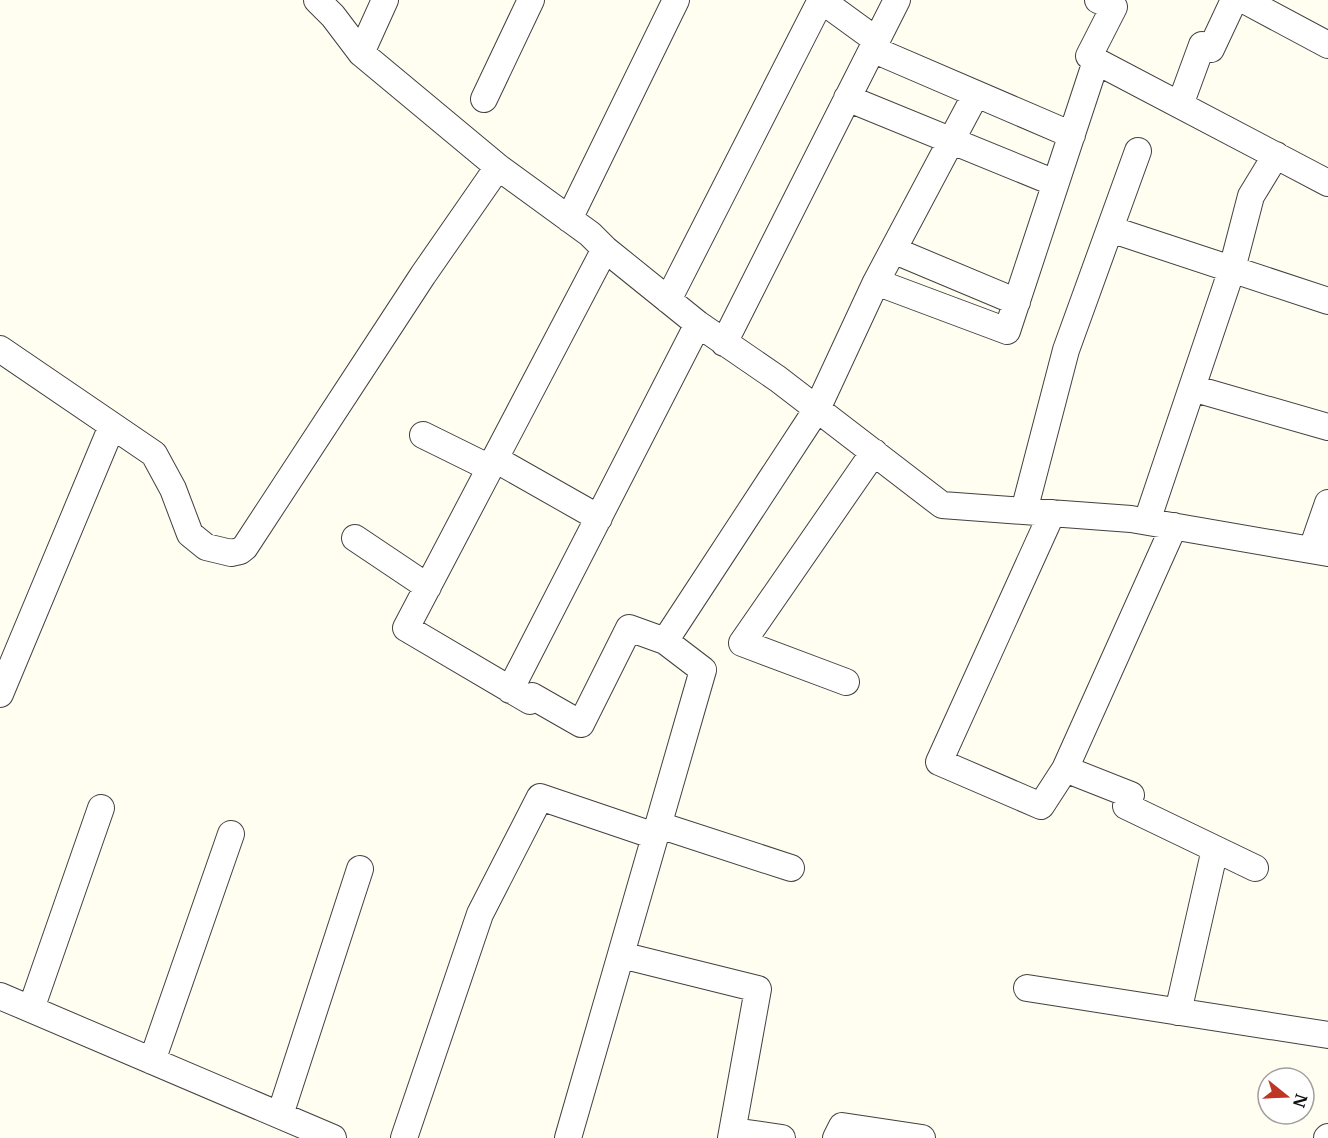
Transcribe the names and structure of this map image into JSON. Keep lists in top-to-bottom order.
{
  "north": "right"
}
